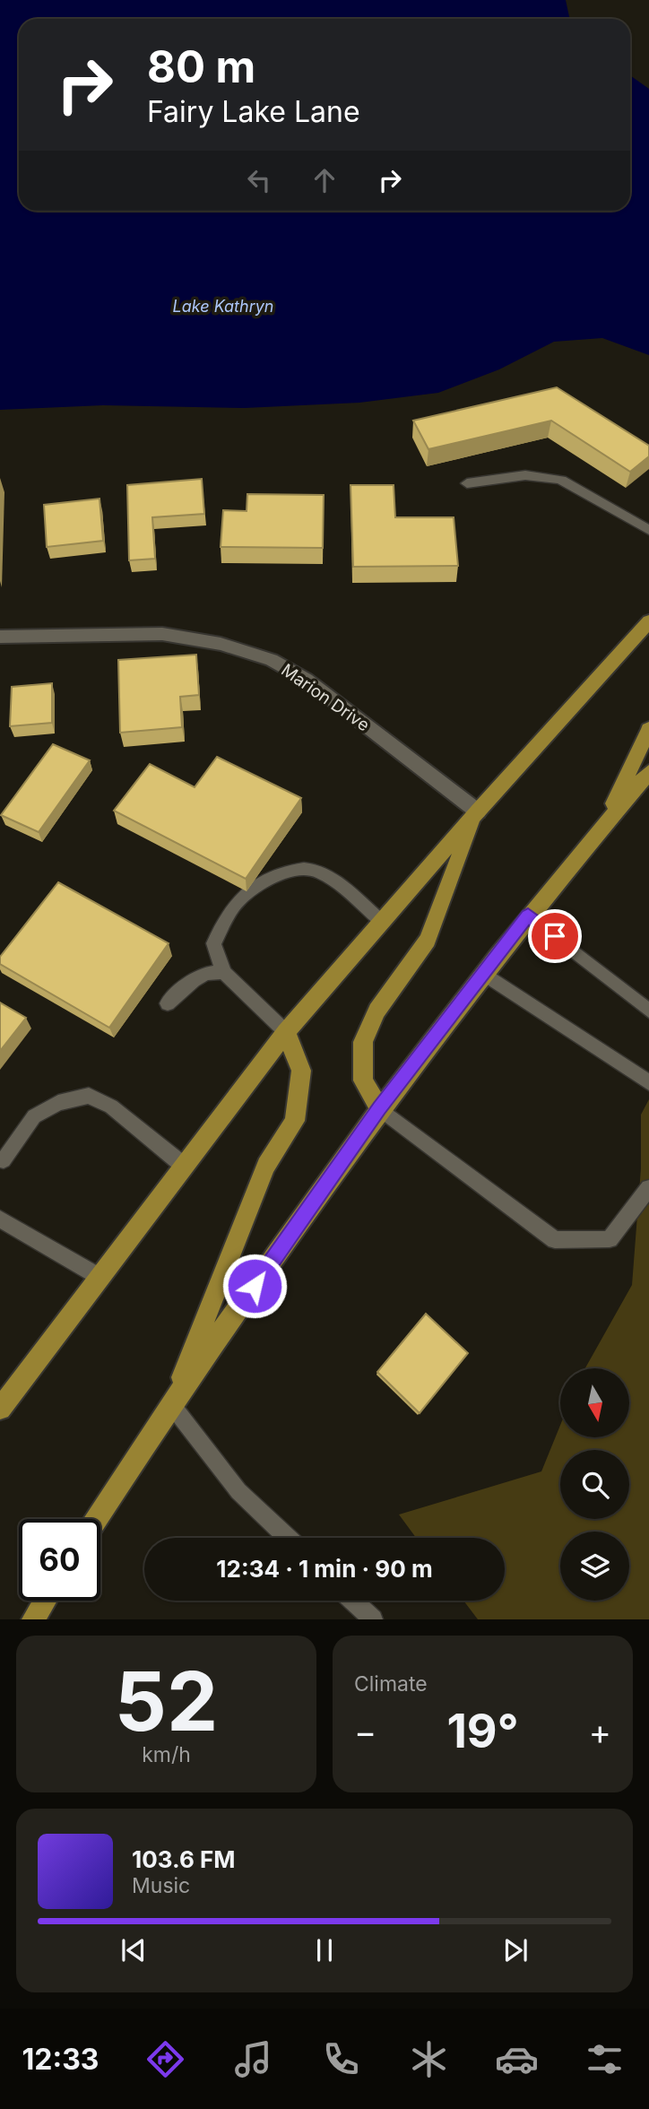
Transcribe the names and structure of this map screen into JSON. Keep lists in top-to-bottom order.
{
  "streets": {
    "street": ["Marion Drive"]
  },
  "water": ["Lake Kathryn"],
  "north": "bottom",
  "page": {
    "turn": ["80 m", "Fairy Lake Lane"],
    "limit": "60",
    "trip": "12:34 · 1 min · 90 m",
    "tile": [
      ["52", "km/h"],
      "Climate"
    ],
    "heat": ["−", "19°", "+"],
    "song": ["103.6 FM", "Music"],
    "tabs": "12:33"
  }
}
